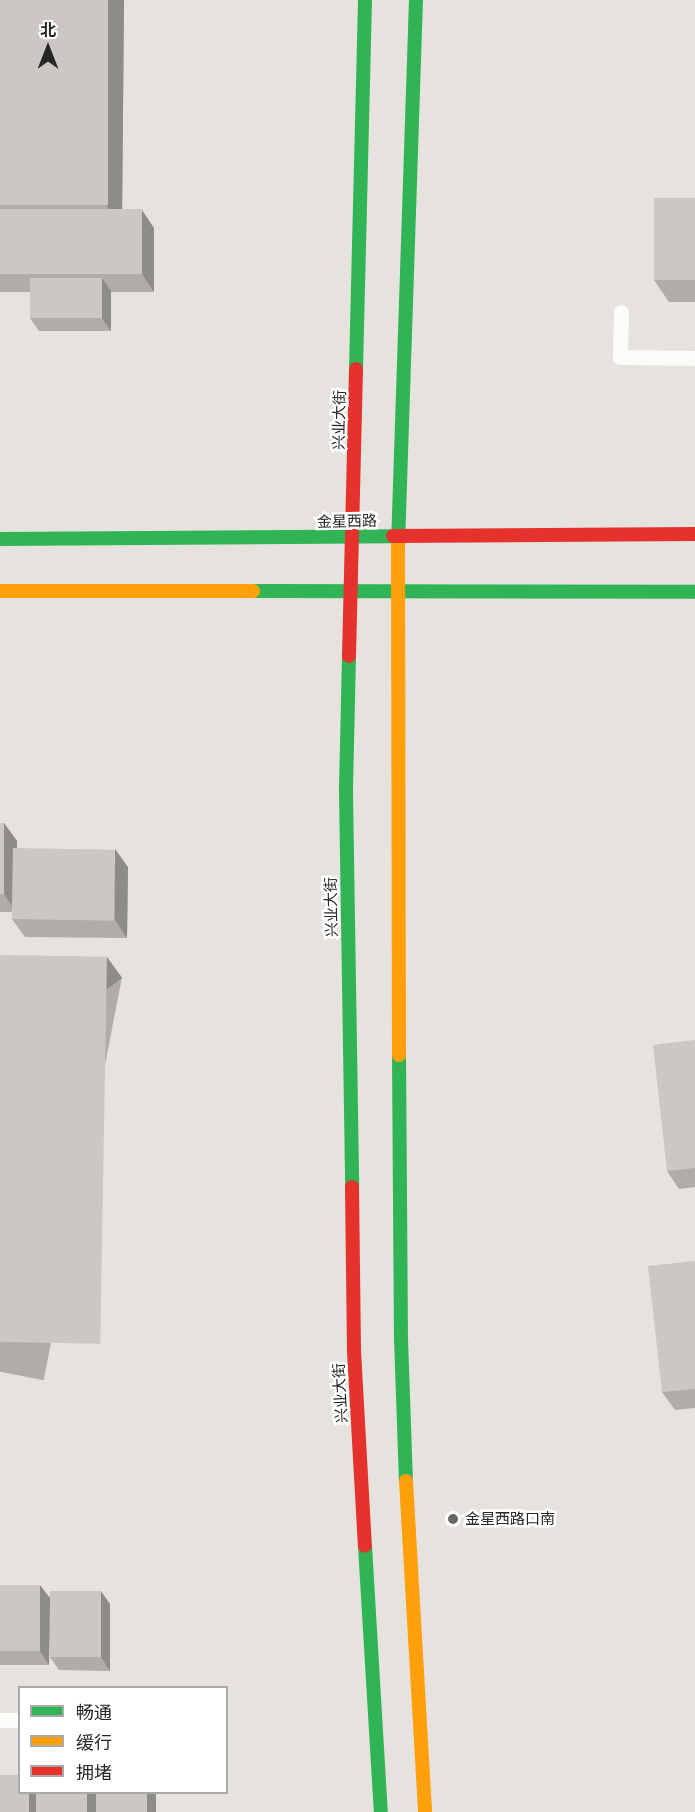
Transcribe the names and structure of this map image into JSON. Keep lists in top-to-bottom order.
{
  "streets": {
    "main road": ["兴业大街", "金星西路"]
  },
  "crossings": [
    ["兴业大街", "金星西路"]
  ],
  "places": ["金星西路口南"],
  "legend": ["畅通", "缓行", "拥堵"],
  "north": "top"
}
